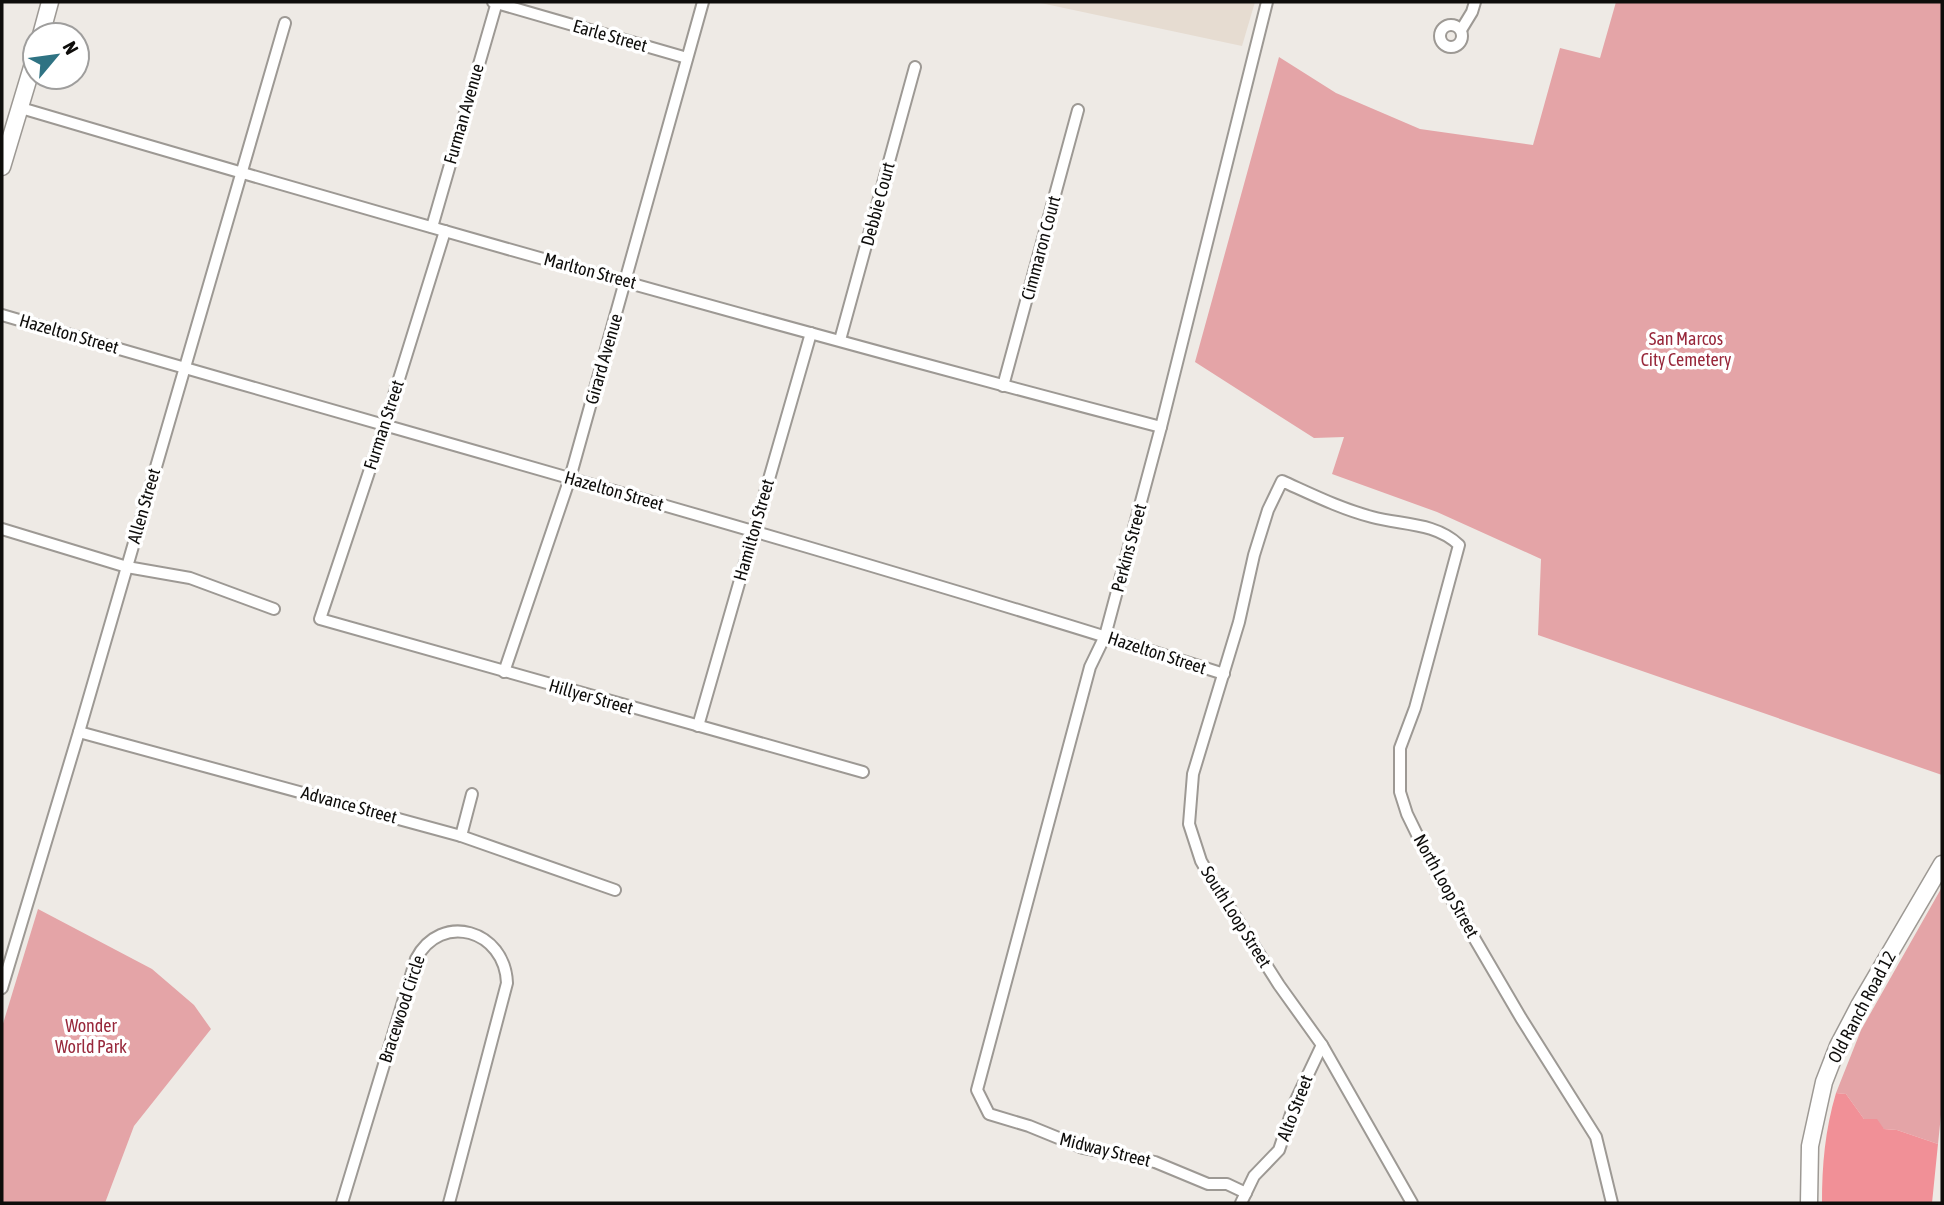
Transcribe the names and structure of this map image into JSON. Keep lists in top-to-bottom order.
{
  "streets": {
    "main road": ["Old Ranch Road 12"],
    "street": [
      "Earle Street",
      "Furman Avenue",
      "Debbie Court",
      "Cimmaron Court",
      "Marlton Street",
      "Hazelton Street",
      "Girard Avenue",
      "Furman Street",
      "Allen Street",
      "Hamilton Street",
      "Perkins Street",
      "Hillyer Street",
      "Advance Street",
      "North Loop Street",
      "South Loop Street",
      "Bracewood Circle",
      "Alto Street",
      "Midway Street"
    ]
  },
  "crossings": [
    ["Earle Street", "Furman Avenue"],
    ["Earle Street", "Girard Avenue"],
    ["Furman Avenue", "Marlton Street"],
    ["Debbie Court", "Marlton Street"],
    ["Cimmaron Court", "Marlton Street"],
    ["Marlton Street", "Girard Avenue"],
    ["Marlton Street", "Furman Street"],
    ["Marlton Street", "Allen Street"],
    ["Marlton Street", "Hamilton Street"],
    ["Marlton Street", "Perkins Street"],
    ["Hazelton Street", "Girard Avenue"],
    ["Hazelton Street", "Furman Street"],
    ["Hazelton Street", "Allen Street"],
    ["Hazelton Street", "Hamilton Street"],
    ["Hazelton Street", "Perkins Street"],
    ["Hazelton Street", "South Loop Street"],
    ["Girard Avenue", "Hillyer Street"],
    ["Furman Street", "Hillyer Street"],
    ["Allen Street", "Advance Street"],
    ["Hamilton Street", "Hillyer Street"],
    ["Perkins Street", "Midway Street"],
    ["North Loop Street", "South Loop Street"],
    ["South Loop Street", "Alto Street"],
    ["Alto Street", "Midway Street"]
  ],
  "parks": ["San Marcos City Cemetery", "Wonder World Park"],
  "north": "top right"
}
